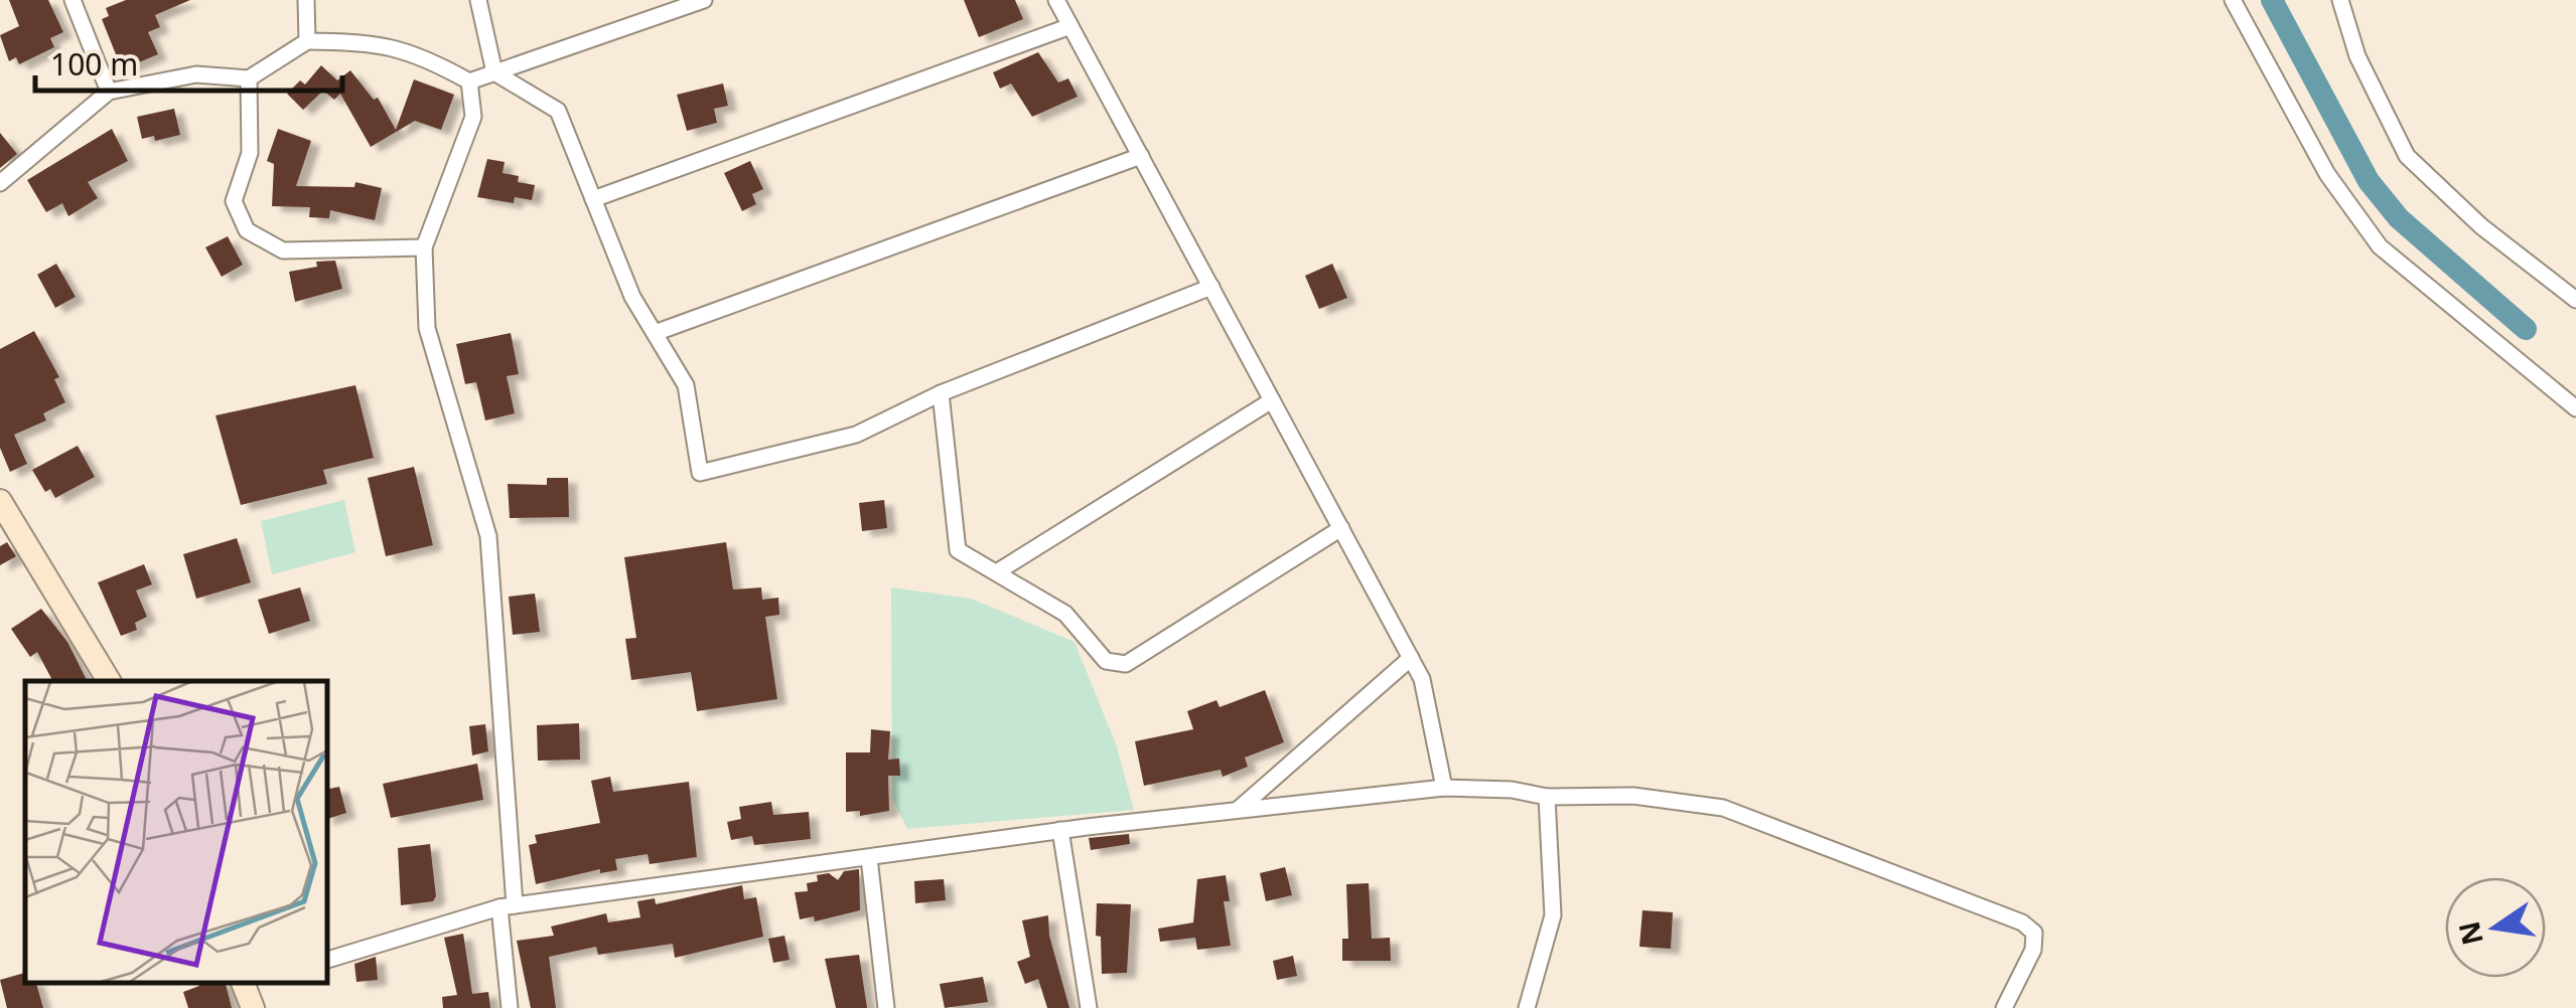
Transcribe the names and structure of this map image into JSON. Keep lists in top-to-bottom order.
{
  "scale_bar": "100 m",
  "north": "left"
}
